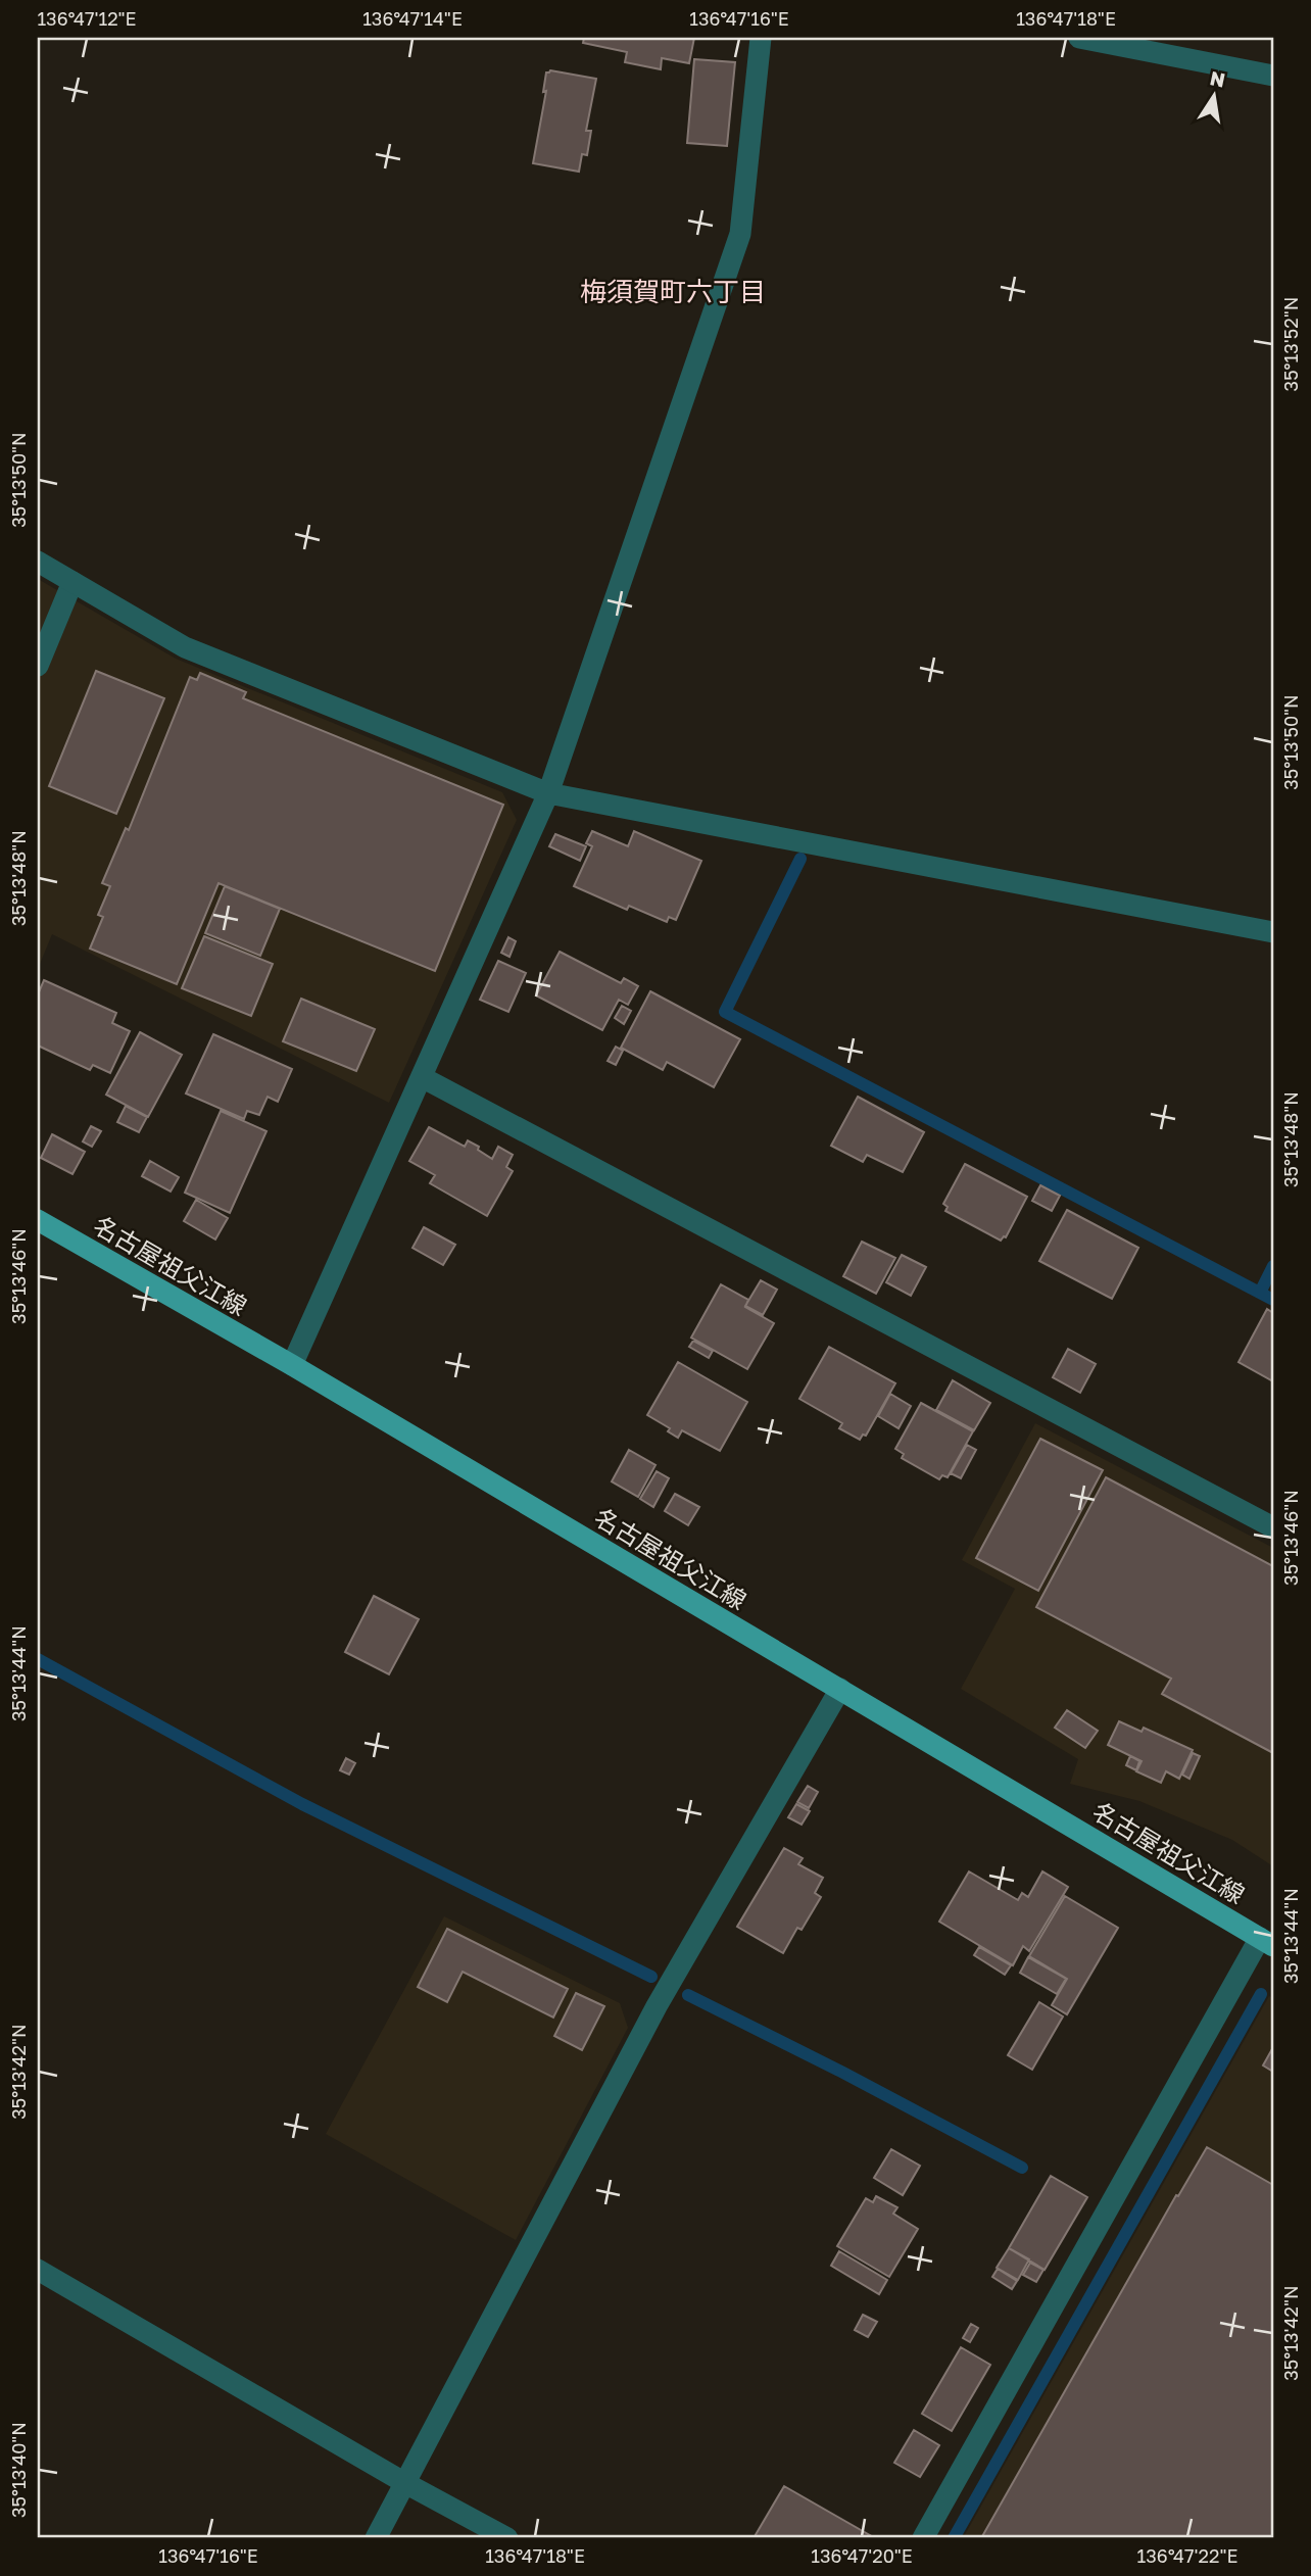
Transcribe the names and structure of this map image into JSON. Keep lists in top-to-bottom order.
{
  "streets": {
    "main road": ["名古屋祖父江線"]
  },
  "districts": ["梅須賀町六丁目"],
  "north": "top",
  "coordinates": [
    "136°47'12\"E",
    "136°47'14\"E",
    "136°47'16\"E",
    "136°47'18\"E",
    "35°13'52\"N",
    "35°13'50\"N",
    "35°13'48\"N",
    "35°13'46\"N",
    "35°13'44\"N",
    "35°13'42\"N",
    "35°13'40\"N",
    "136°47'20\"E",
    "136°47'22\"E"
  ]
}
